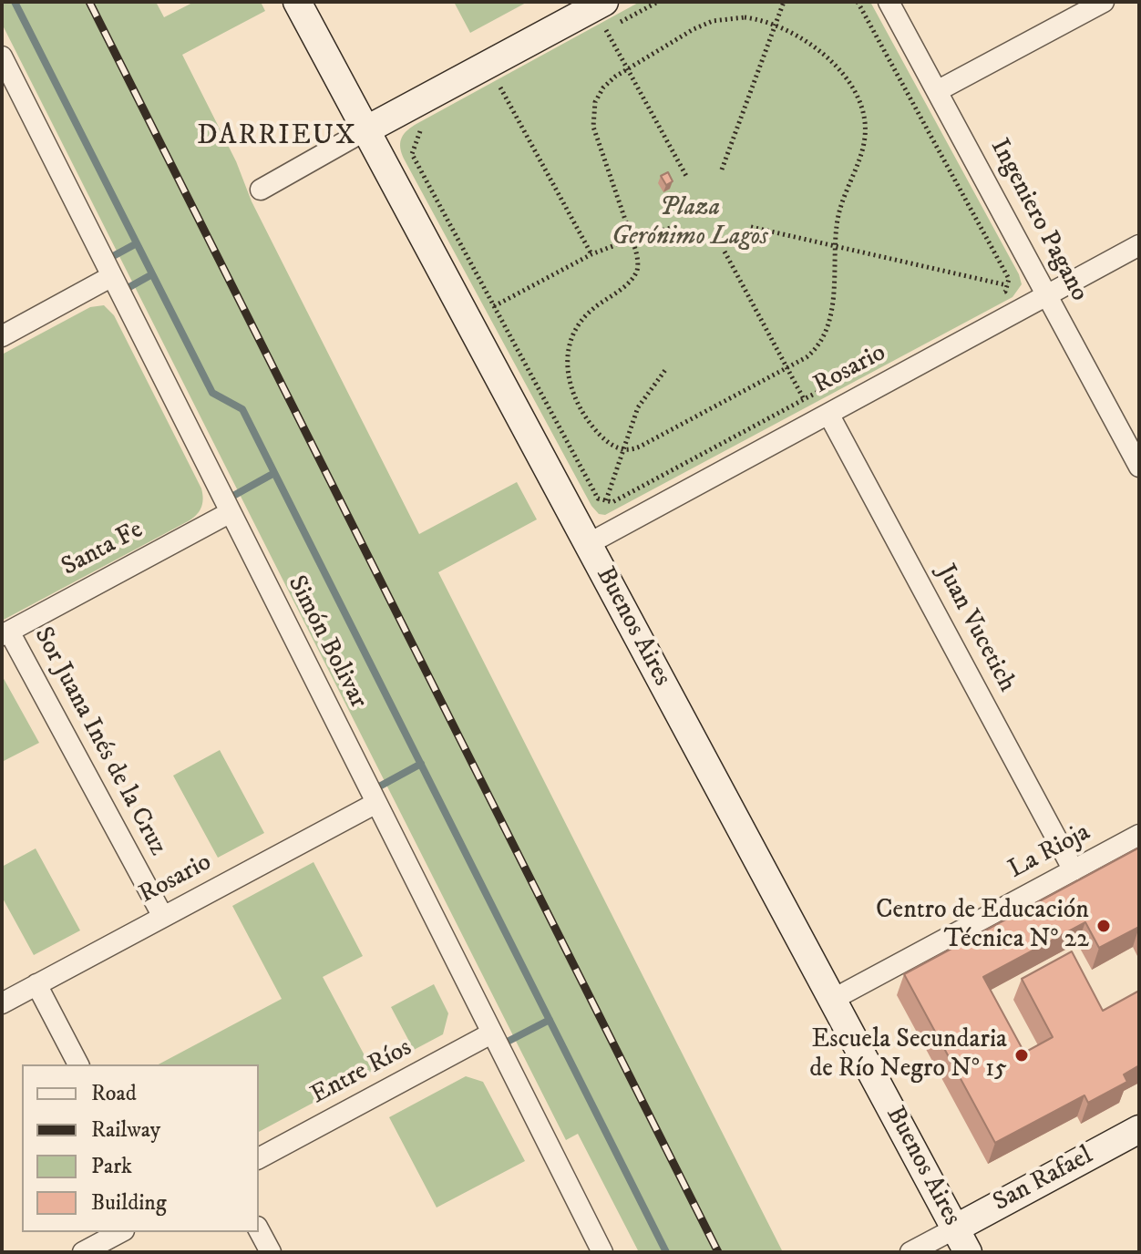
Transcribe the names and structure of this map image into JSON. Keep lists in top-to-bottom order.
{
  "streets": {
    "street": [
      "Ingeniero Pagano",
      "Rosario",
      "Santa Fe",
      "Buenos Aires",
      "Juan Vucetich",
      "Simón Bolivar",
      "Sor Juana Inés de la Cruz",
      "La Rioja",
      "Entre Ríos",
      "San Rafael"
    ]
  },
  "crossings": [
    ["Ingeniero Pagano", "Rosario"],
    ["Rosario", "Buenos Aires"],
    ["Rosario", "Juan Vucetich"],
    ["Rosario", "Simón Bolivar"],
    ["Rosario", "Sor Juana Inés de la Cruz"],
    ["Santa Fe", "Simón Bolivar"],
    ["Santa Fe", "Sor Juana Inés de la Cruz"],
    ["Buenos Aires", "La Rioja"],
    ["Buenos Aires", "San Rafael"],
    ["Juan Vucetich", "La Rioja"],
    ["Simón Bolivar", "Entre Ríos"]
  ],
  "districts": ["DARRIEUX"],
  "parks": ["Plaza Gerónimo Lagos"],
  "places": ["Centro de Educación Técnica N° 22", "Escuela Secundaria de Río Negro N° 15"],
  "legend": [
    "Road",
    "Railway",
    "Park",
    "Building"
  ]
}
